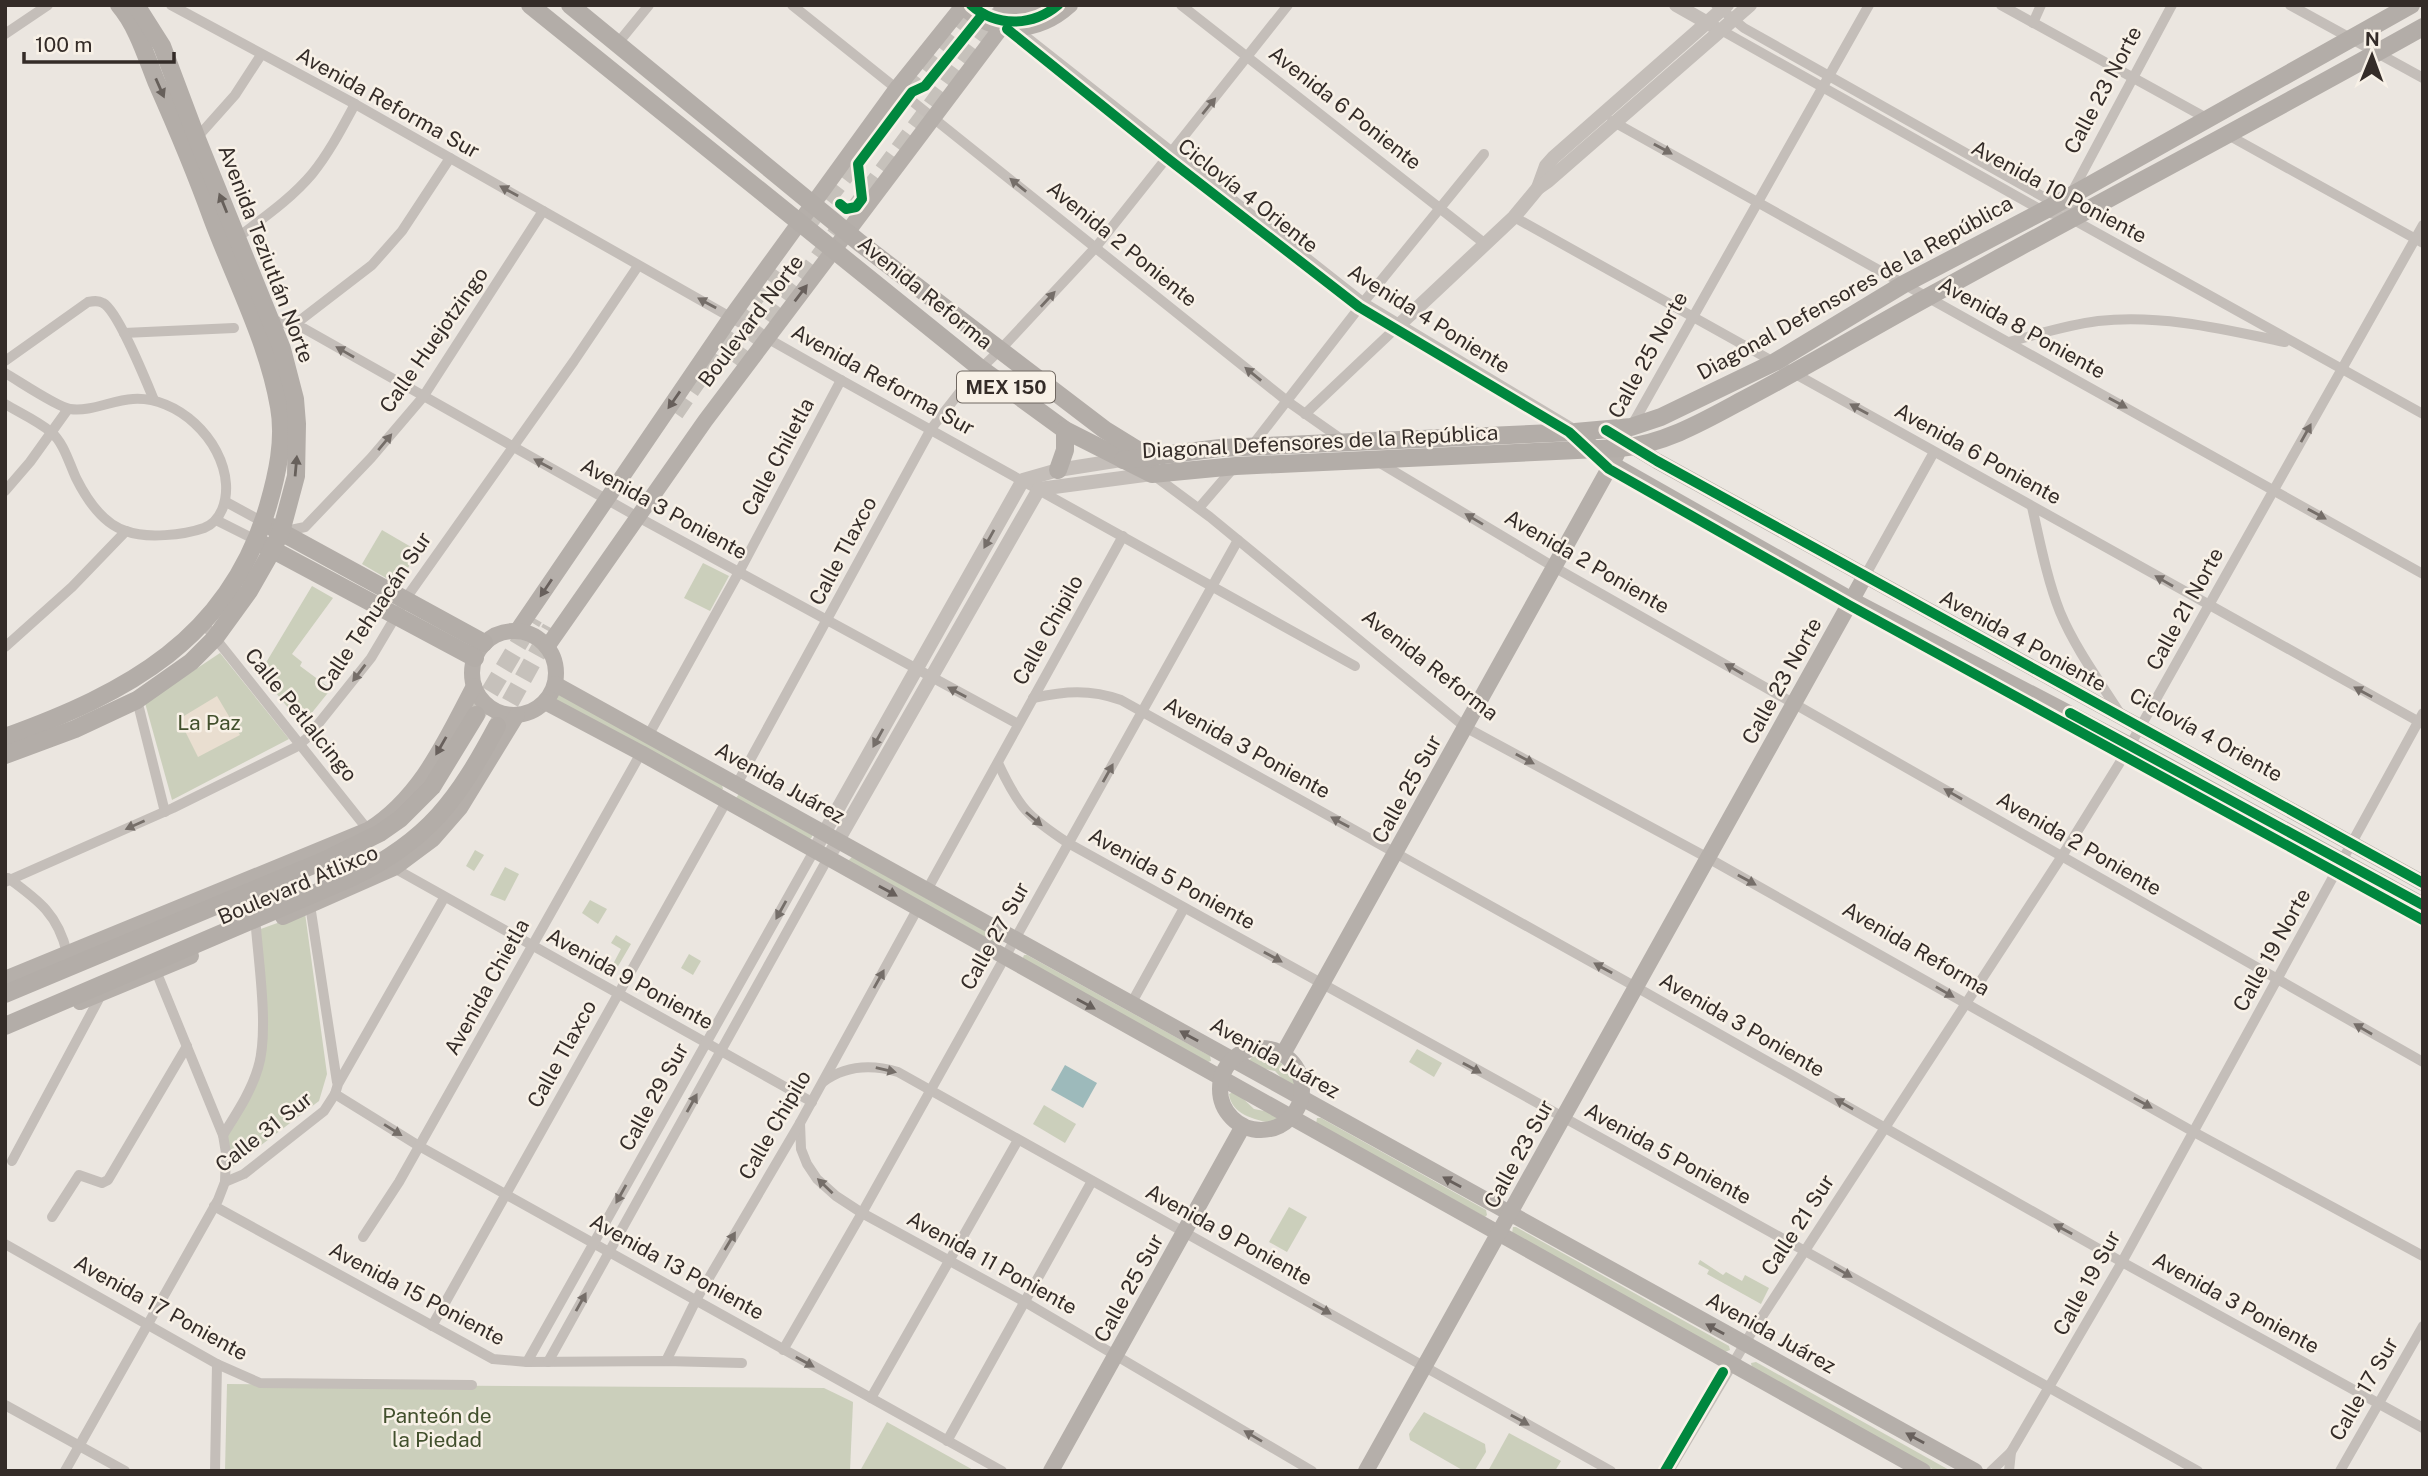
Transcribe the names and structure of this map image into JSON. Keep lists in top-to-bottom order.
{
  "streets": {
    "main road": [
      "Calle 23 Norte",
      "Avenida Teziutlán Norte",
      "Diagonal Defensores de la República",
      "Avenida Reforma",
      "Avenida 4 Poniente",
      "Boulevard Norte",
      "Calle 25 Norte",
      "MEX 150",
      "Avenida Juárez",
      "Calle 25 Sur",
      "Boulevard Atlixco",
      "Calle 23 Sur"
    ],
    "street": [
      "Avenida Reforma Sur",
      "Avenida 6 Poniente",
      "Avenida 10 Poniente",
      "Avenida 2 Poniente",
      "Avenida 8 Poniente",
      "Calle Huejotzingo",
      "Calle Chiletla",
      "Avenida 3 Poniente",
      "Calle Tlaxco",
      "Calle 21 Norte",
      "Calle Tehuacán Sur",
      "Calle Chipilo",
      "Calle Petlalcingo",
      "Avenida 5 Poniente",
      "Calle 27 Sur",
      "Calle 19 Norte",
      "Avenida 9 Poniente",
      "Avenida Chietla",
      "Calle 29 Sur",
      "Calle 31 Sur",
      "Calle 21 Sur",
      "Avenida 11 Poniente",
      "Avenida 13 Poniente",
      "Calle 19 Sur",
      "Avenida 15 Poniente",
      "Avenida 17 Poniente",
      "Calle 17 Sur"
    ],
    "cycle path": ["Ciclovía 4 Oriente"]
  },
  "crossings": [
    ["Calle 23 Norte", "Avenida 6 Poniente"],
    ["Calle 23 Norte", "Avenida 10 Poniente"],
    ["Calle 23 Norte", "Avenida 2 Poniente"],
    ["Calle 23 Norte", "Diagonal Defensores de la República"],
    ["Calle 23 Norte", "Avenida Reforma"],
    ["Calle 23 Norte", "Avenida 4 Poniente"],
    ["Calle 23 Norte", "Calle 23 Sur"],
    ["Avenida Reforma Sur", "Diagonal Defensores de la República"],
    ["Avenida Reforma Sur", "Boulevard Norte"],
    ["Avenida Reforma Sur", "Calle Huejotzingo"],
    ["Avenida Reforma Sur", "Calle Chiletla"],
    ["Avenida Reforma Sur", "Calle Tlaxco"],
    ["Avenida Reforma Sur", "Calle Tehuacán Sur"],
    ["Avenida Reforma Sur", "Calle Chipilo"],
    ["Avenida Reforma Sur", "Calle 27 Sur"],
    ["Avenida 6 Poniente", "Diagonal Defensores de la República"],
    ["Avenida 6 Poniente", "Calle 25 Norte"],
    ["Avenida 6 Poniente", "Calle Tlaxco"],
    ["Avenida 6 Poniente", "Calle 21 Norte"],
    ["Avenida 6 Poniente", "Calle 19 Norte"],
    ["Avenida 10 Poniente", "Diagonal Defensores de la República"],
    ["Avenida 10 Poniente", "Calle 25 Norte"],
    ["Avenida 10 Poniente", "Calle 21 Norte"],
    ["Avenida 2 Poniente", "Diagonal Defensores de la República"],
    ["Avenida 2 Poniente", "Boulevard Norte"],
    ["Avenida 2 Poniente", "Calle 25 Norte"],
    ["Avenida 2 Poniente", "Calle Tlaxco"],
    ["Avenida 2 Poniente", "Calle 21 Norte"],
    ["Avenida 2 Poniente", "Calle 19 Norte"],
    ["Avenida Teziutlán Norte", "Calle Huejotzingo"],
    ["Avenida Teziutlán Norte", "Avenida 3 Poniente"],
    ["Avenida Teziutlán Norte", "Calle Petlalcingo"],
    ["Diagonal Defensores de la República", "Avenida Reforma"],
    ["Diagonal Defensores de la República", "Avenida 4 Poniente"],
    ["Diagonal Defensores de la República", "Avenida 8 Poniente"],
    ["Diagonal Defensores de la República", "Calle 25 Norte"],
    ["Avenida Reforma", "Boulevard Norte"],
    ["Avenida Reforma", "Calle 25 Norte"],
    ["Avenida Reforma", "Calle Tlaxco"],
    ["Avenida Reforma", "Calle 21 Norte"],
    ["Avenida Reforma", "Calle 25 Sur"],
    ["Avenida Reforma", "Calle 27 Sur"],
    ["Avenida Reforma", "Calle 19 Norte"],
    ["Avenida Reforma", "Calle 23 Sur"],
    ["Avenida Reforma", "Calle 21 Sur"],
    ["Avenida Reforma", "Calle 19 Sur"],
    ["Avenida 4 Poniente", "Boulevard Norte"],
    ["Avenida 4 Poniente", "Calle 25 Norte"],
    ["Avenida 4 Poniente", "Calle Tlaxco"],
    ["Avenida 4 Poniente", "Calle 21 Norte"],
    ["Avenida 4 Poniente", "Calle 19 Norte"],
    ["Boulevard Norte", "Avenida 3 Poniente"],
    ["Boulevard Norte", "Avenida Juárez"],
    ["Boulevard Norte", "Boulevard Atlixco"],
    ["Avenida 8 Poniente", "Calle 25 Norte"],
    ["Avenida 8 Poniente", "Calle 21 Norte"],
    ["Calle Huejotzingo", "Avenida 3 Poniente"],
    ["Calle 25 Norte", "Calle 25 Sur"],
    ["Calle Chiletla", "Avenida 3 Poniente"],
    ["Calle Chiletla", "Avenida Juárez"],
    ["Avenida 3 Poniente", "Calle Tlaxco"],
    ["Avenida 3 Poniente", "Calle Tehuacán Sur"],
    ["Avenida 3 Poniente", "Calle Chipilo"],
    ["Avenida 3 Poniente", "Calle 25 Sur"],
    ["Avenida 3 Poniente", "Calle 27 Sur"],
    ["Avenida 3 Poniente", "Calle 23 Sur"],
    ["Avenida 3 Poniente", "Calle 21 Sur"],
    ["Avenida 3 Poniente", "Calle 19 Sur"],
    ["Avenida 3 Poniente", "Calle 17 Sur"],
    ["Calle Tlaxco", "Avenida Juárez"],
    ["Calle Tlaxco", "Avenida 9 Poniente"],
    ["Calle Tlaxco", "Avenida 13 Poniente"],
    ["Calle Tlaxco", "Avenida 15 Poniente"],
    ["Calle 21 Norte", "Calle 21 Sur"],
    ["Calle Tehuacán Sur", "Calle Petlalcingo"],
    ["Calle Chipilo", "Avenida Juárez"],
    ["Calle Chipilo", "Avenida 5 Poniente"],
    ["Calle Chipilo", "Avenida 9 Poniente"],
    ["Calle Chipilo", "Avenida 11 Poniente"],
    ["Calle Chipilo", "Avenida 13 Poniente"],
    ["Calle Chipilo", "Avenida 15 Poniente"],
    ["Calle Petlalcingo", "Boulevard Atlixco"],
    ["Avenida Juárez", "Boulevard Atlixco"],
    ["Avenida Juárez", "Calle 27 Sur"],
    ["Avenida Juárez", "Avenida Chietla"],
    ["Avenida Juárez", "Calle 29 Sur"],
    ["Avenida Juárez", "Calle 23 Sur"],
    ["Avenida Juárez", "Calle 21 Sur"],
    ["Calle 25 Sur", "Avenida 5 Poniente"],
    ["Calle 25 Sur", "Avenida 9 Poniente"],
    ["Calle 25 Sur", "Avenida 11 Poniente"],
    ["Avenida 5 Poniente", "Calle 27 Sur"],
    ["Avenida 5 Poniente", "Calle 23 Sur"],
    ["Avenida 5 Poniente", "Calle 21 Sur"],
    ["Avenida 5 Poniente", "Calle 19 Sur"],
    ["Boulevard Atlixco", "Avenida 9 Poniente"],
    ["Calle 27 Sur", "Avenida 9 Poniente"],
    ["Calle 27 Sur", "Avenida 11 Poniente"],
    ["Calle 27 Sur", "Avenida 13 Poniente"],
    ["Calle 19 Norte", "Calle 19 Sur"],
    ["Avenida 9 Poniente", "Avenida Chietla"],
    ["Avenida 9 Poniente", "Calle 29 Sur"],
    ["Avenida 9 Poniente", "Calle 31 Sur"],
    ["Avenida 9 Poniente", "Calle 23 Sur"],
    ["Avenida Chietla", "Avenida 13 Poniente"],
    ["Calle 29 Sur", "Avenida 13 Poniente"],
    ["Calle 29 Sur", "Avenida 15 Poniente"],
    ["Calle 31 Sur", "Avenida 13 Poniente"],
    ["Calle 31 Sur", "Avenida 15 Poniente"],
    ["Calle 31 Sur", "Avenida 17 Poniente"]
  ],
  "one_way": [
    "Avenida 6 Poniente",
    "Avenida 2 Poniente",
    "Avenida 8 Poniente",
    "Calle Huejotzingo",
    "Avenida 3 Poniente",
    "Calle Tehuacán Sur",
    "Calle Chipilo",
    "Avenida 5 Poniente",
    "Avenida 9 Poniente",
    "Avenida 11 Poniente"
  ],
  "parks": ["La Paz", "Panteón de la Piedad"],
  "scale_bar": "100 m",
  "north": "top"
}
